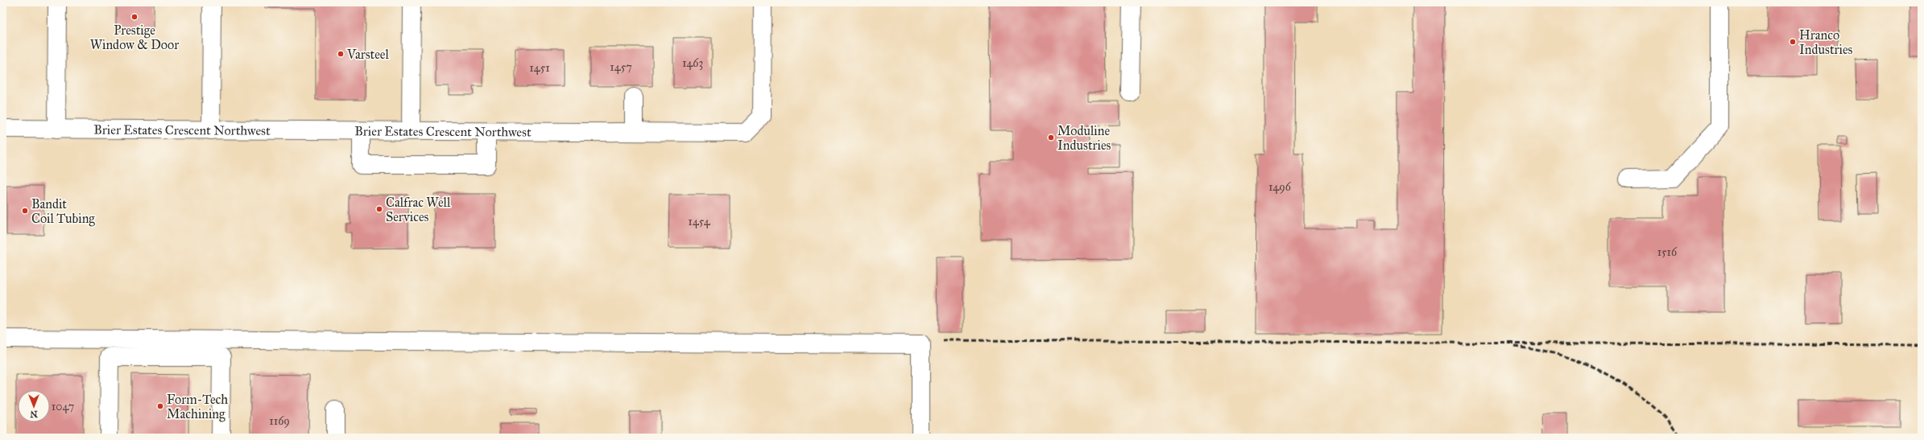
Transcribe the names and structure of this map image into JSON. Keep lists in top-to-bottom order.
{
  "streets": {
    "street": ["Brier Estates Crescent Northwest"]
  },
  "places": [
    "Prestige Window & Door",
    "Hranco Industries",
    "Varsteel",
    "Moduline Industries",
    "Calfrac Well Services",
    "Bandit Coil Tubing",
    "Form-Tech Machining"
  ],
  "house_numbers": [
    "1463",
    "1457",
    "1451",
    "1496",
    "1454",
    "1516",
    "1047",
    "1169"
  ],
  "north": "bottom"
}
